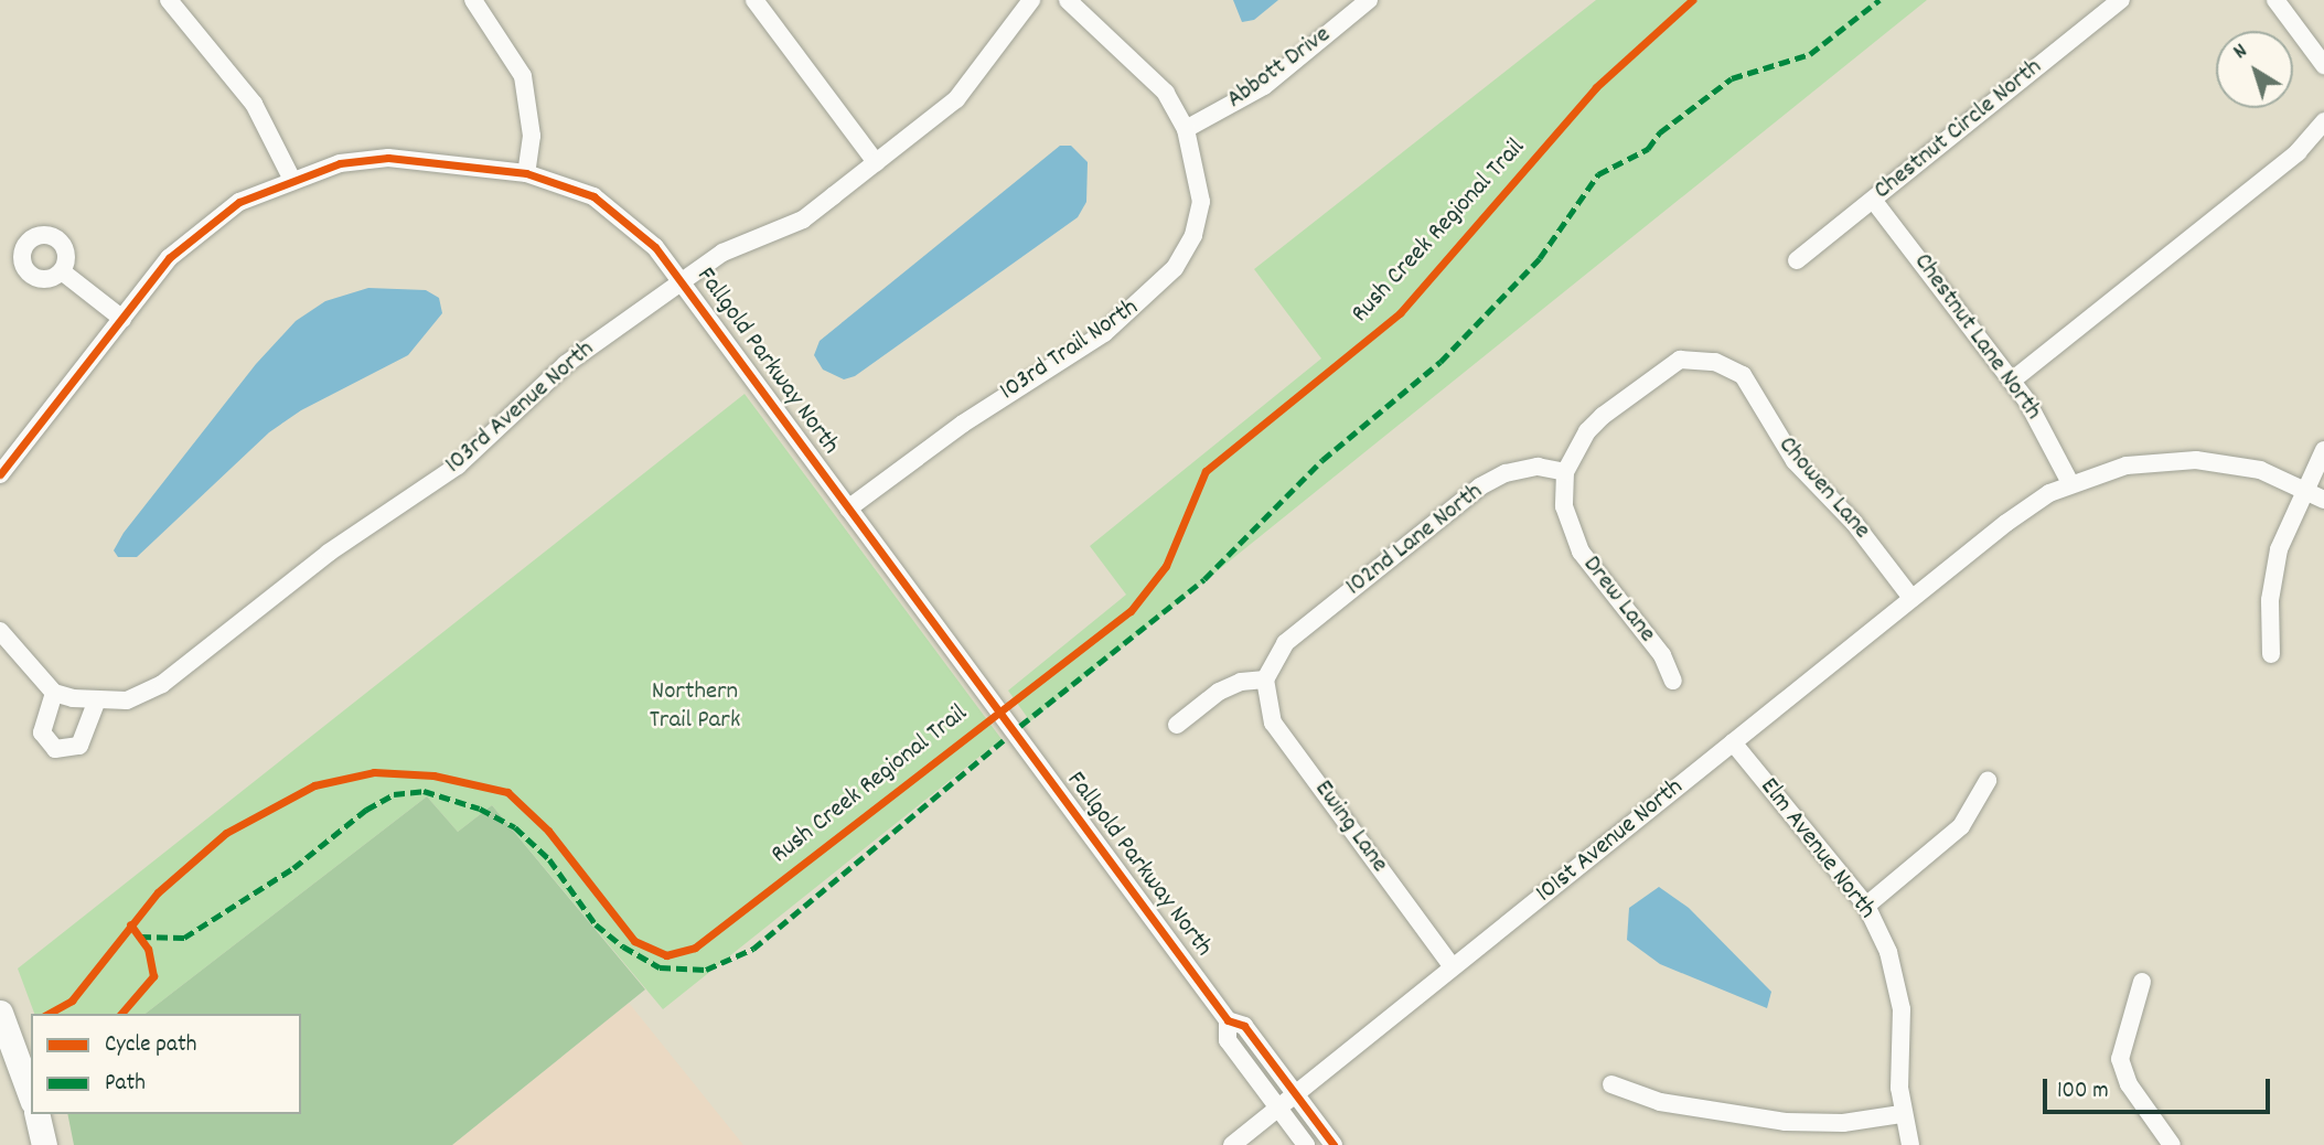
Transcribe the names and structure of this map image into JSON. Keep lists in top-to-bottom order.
{
  "streets": {
    "street": [
      "Abbott Drive",
      "Chestnut Circle North",
      "Chestnut Lane North",
      "103rd Trail North",
      "Fallgold Parkway North",
      "103rd Avenue North",
      "Chowen Lane",
      "102nd Lane North",
      "Drew Lane",
      "Ewing Lane",
      "101st Avenue North",
      "Elm Avenue North"
    ],
    "cycle path": ["Rush Creek Regional Trail"]
  },
  "crossings": [
    ["Abbott Drive", "103rd Trail North"],
    ["Chestnut Circle North", "Chestnut Lane North"],
    ["Chestnut Lane North", "101st Avenue North"],
    ["103rd Trail North", "Fallgold Parkway North"],
    ["Fallgold Parkway North", "103rd Avenue North"],
    ["Fallgold Parkway North", "101st Avenue North"],
    ["Chowen Lane", "102nd Lane North"],
    ["Chowen Lane", "Drew Lane"],
    ["Chowen Lane", "101st Avenue North"],
    ["102nd Lane North", "Drew Lane"],
    ["102nd Lane North", "Ewing Lane"],
    ["Ewing Lane", "101st Avenue North"],
    ["101st Avenue North", "Elm Avenue North"]
  ],
  "parks": ["Northern Trail Park"],
  "legend": ["Cycle path", "Path"],
  "scale_bar": "100 m",
  "north": "top left"
}
